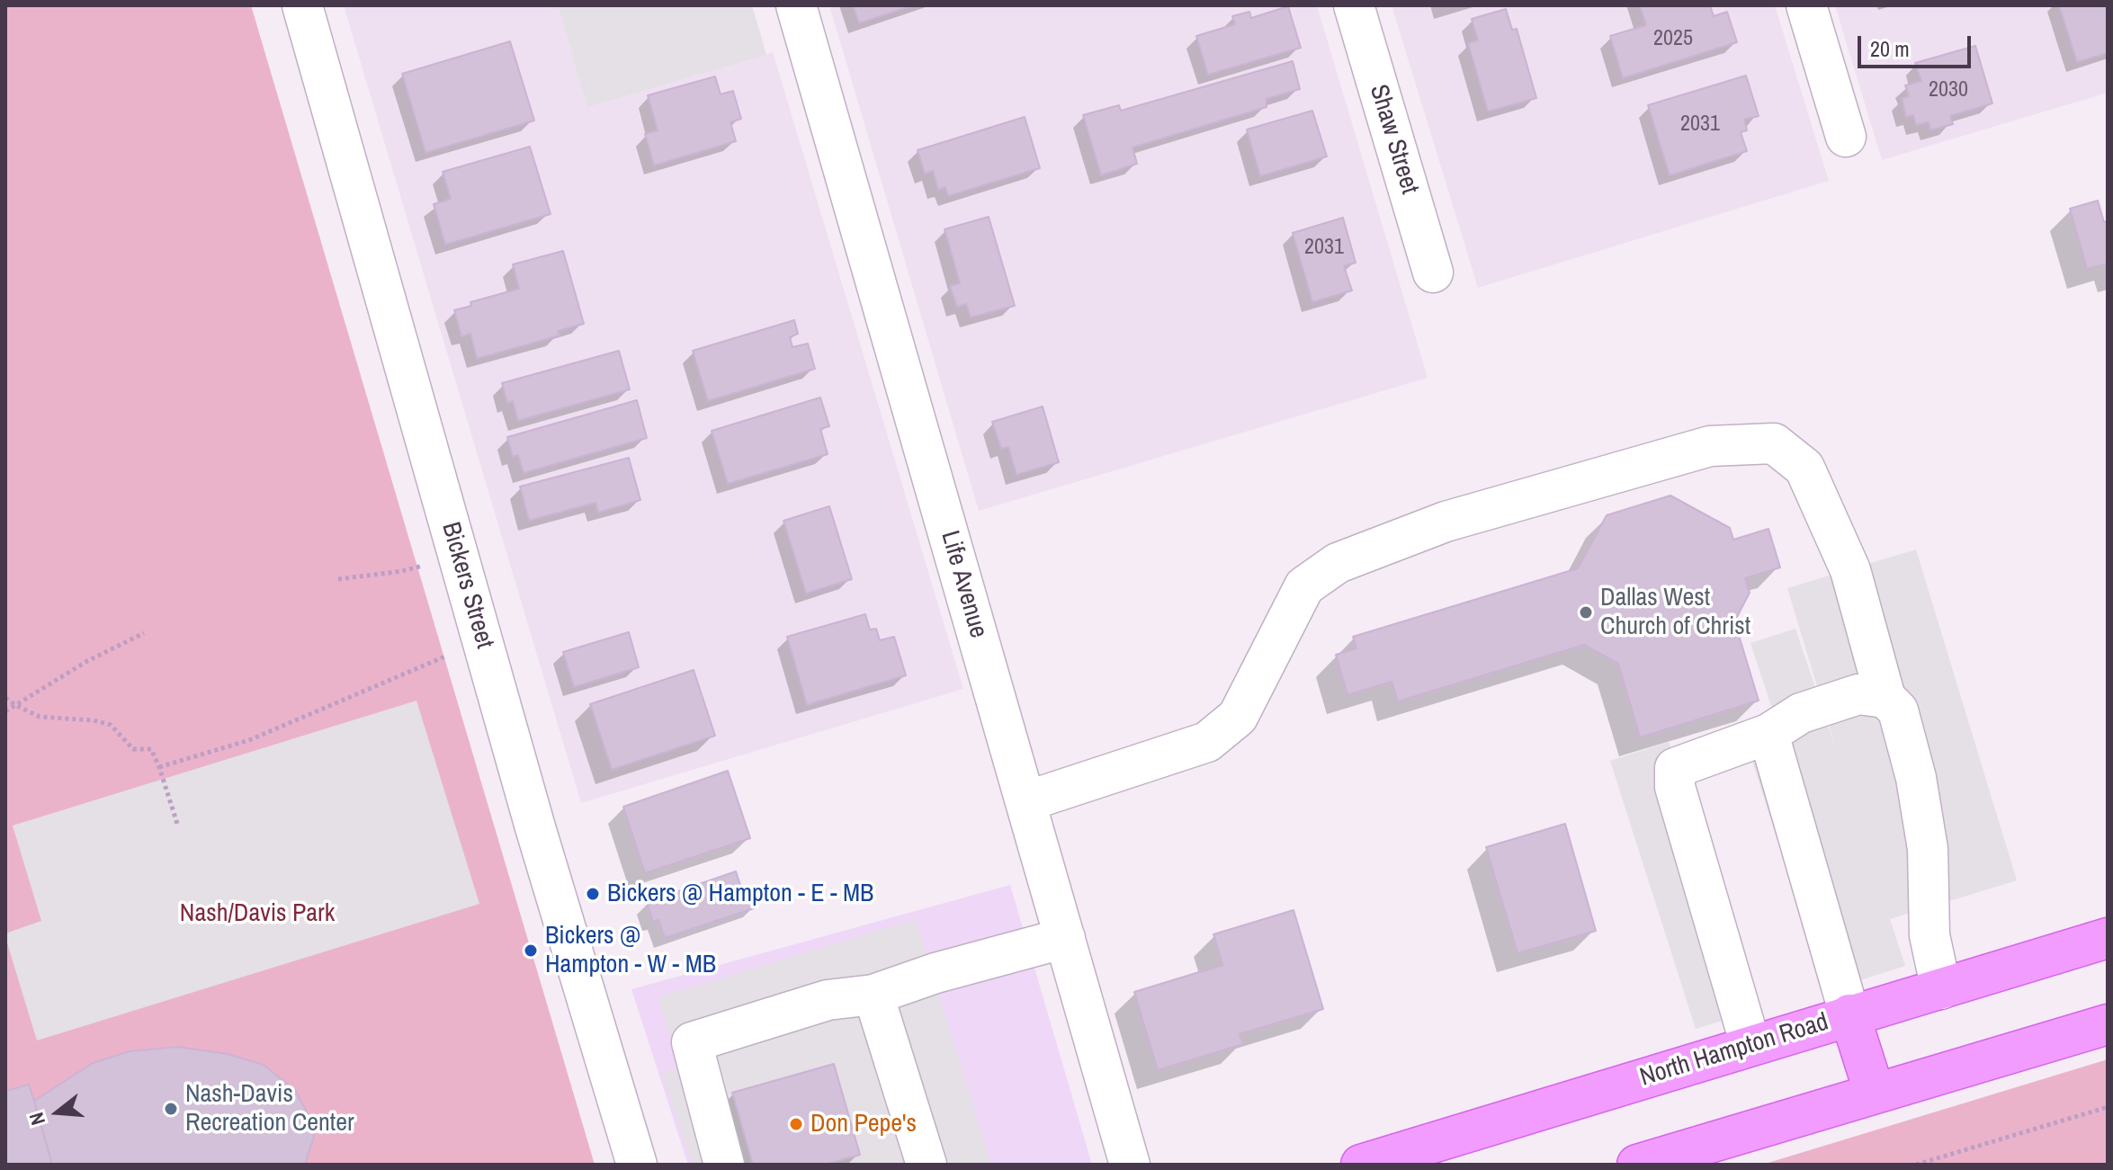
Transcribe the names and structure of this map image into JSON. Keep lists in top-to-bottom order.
{
  "streets": {
    "main road": ["North Hampton Road"],
    "street": ["Shaw Street", "Life Avenue", "Bickers Street"]
  },
  "parks": ["Nash/Davis Park"],
  "places": [
    "Dallas West Church of Christ",
    "Bickers @ Hampton - E - MB",
    "Bickers @ Hampton - W - MB",
    "Nash-Davis Recreation Center",
    "Don Pepe's"
  ],
  "house_numbers": [
    "2025",
    "2030",
    "2031",
    "2031"
  ],
  "scale_bar": "20 m",
  "north": "left"
}
